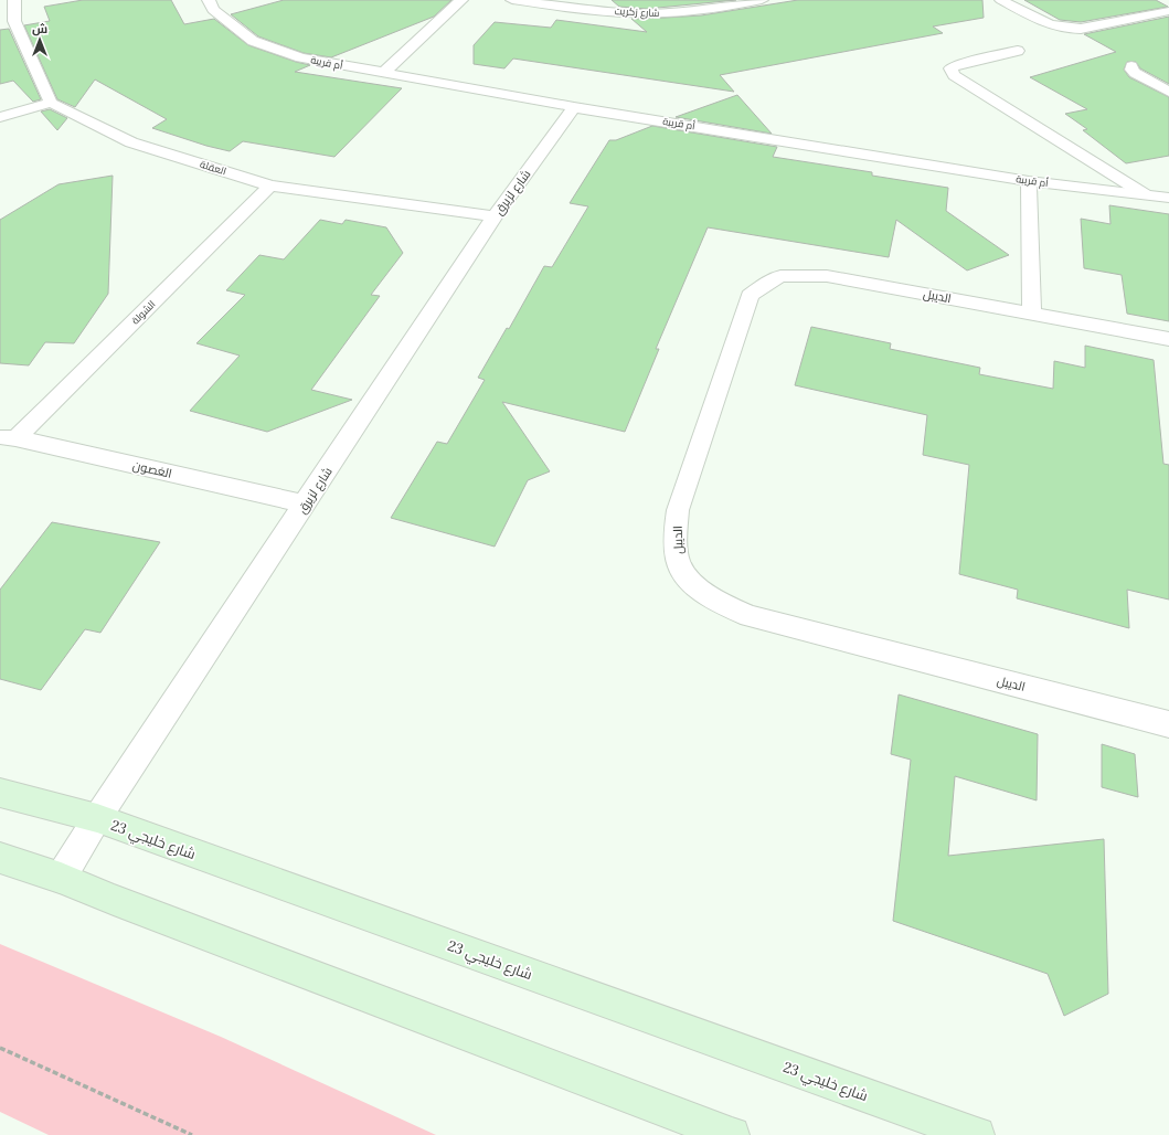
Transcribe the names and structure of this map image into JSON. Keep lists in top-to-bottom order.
{
  "streets": {
    "main road": ["شارع خليجي 23"],
    "street": [
      "شارع زكريت",
      "أم قريبة",
      "العقلة",
      "شارع لزيرق",
      "الديبل",
      "الشولة",
      "الغصون"
    ]
  },
  "crossings": [
    ["أم قريبة", "شارع لزيرق"],
    ["العقلة", "شارع لزيرق"],
    ["العقلة", "الشولة"],
    ["شارع لزيرق", "الغصون"],
    ["شارع لزيرق", "شارع خليجي 23"],
    ["الشولة", "الغصون"]
  ],
  "north": "top"
}
